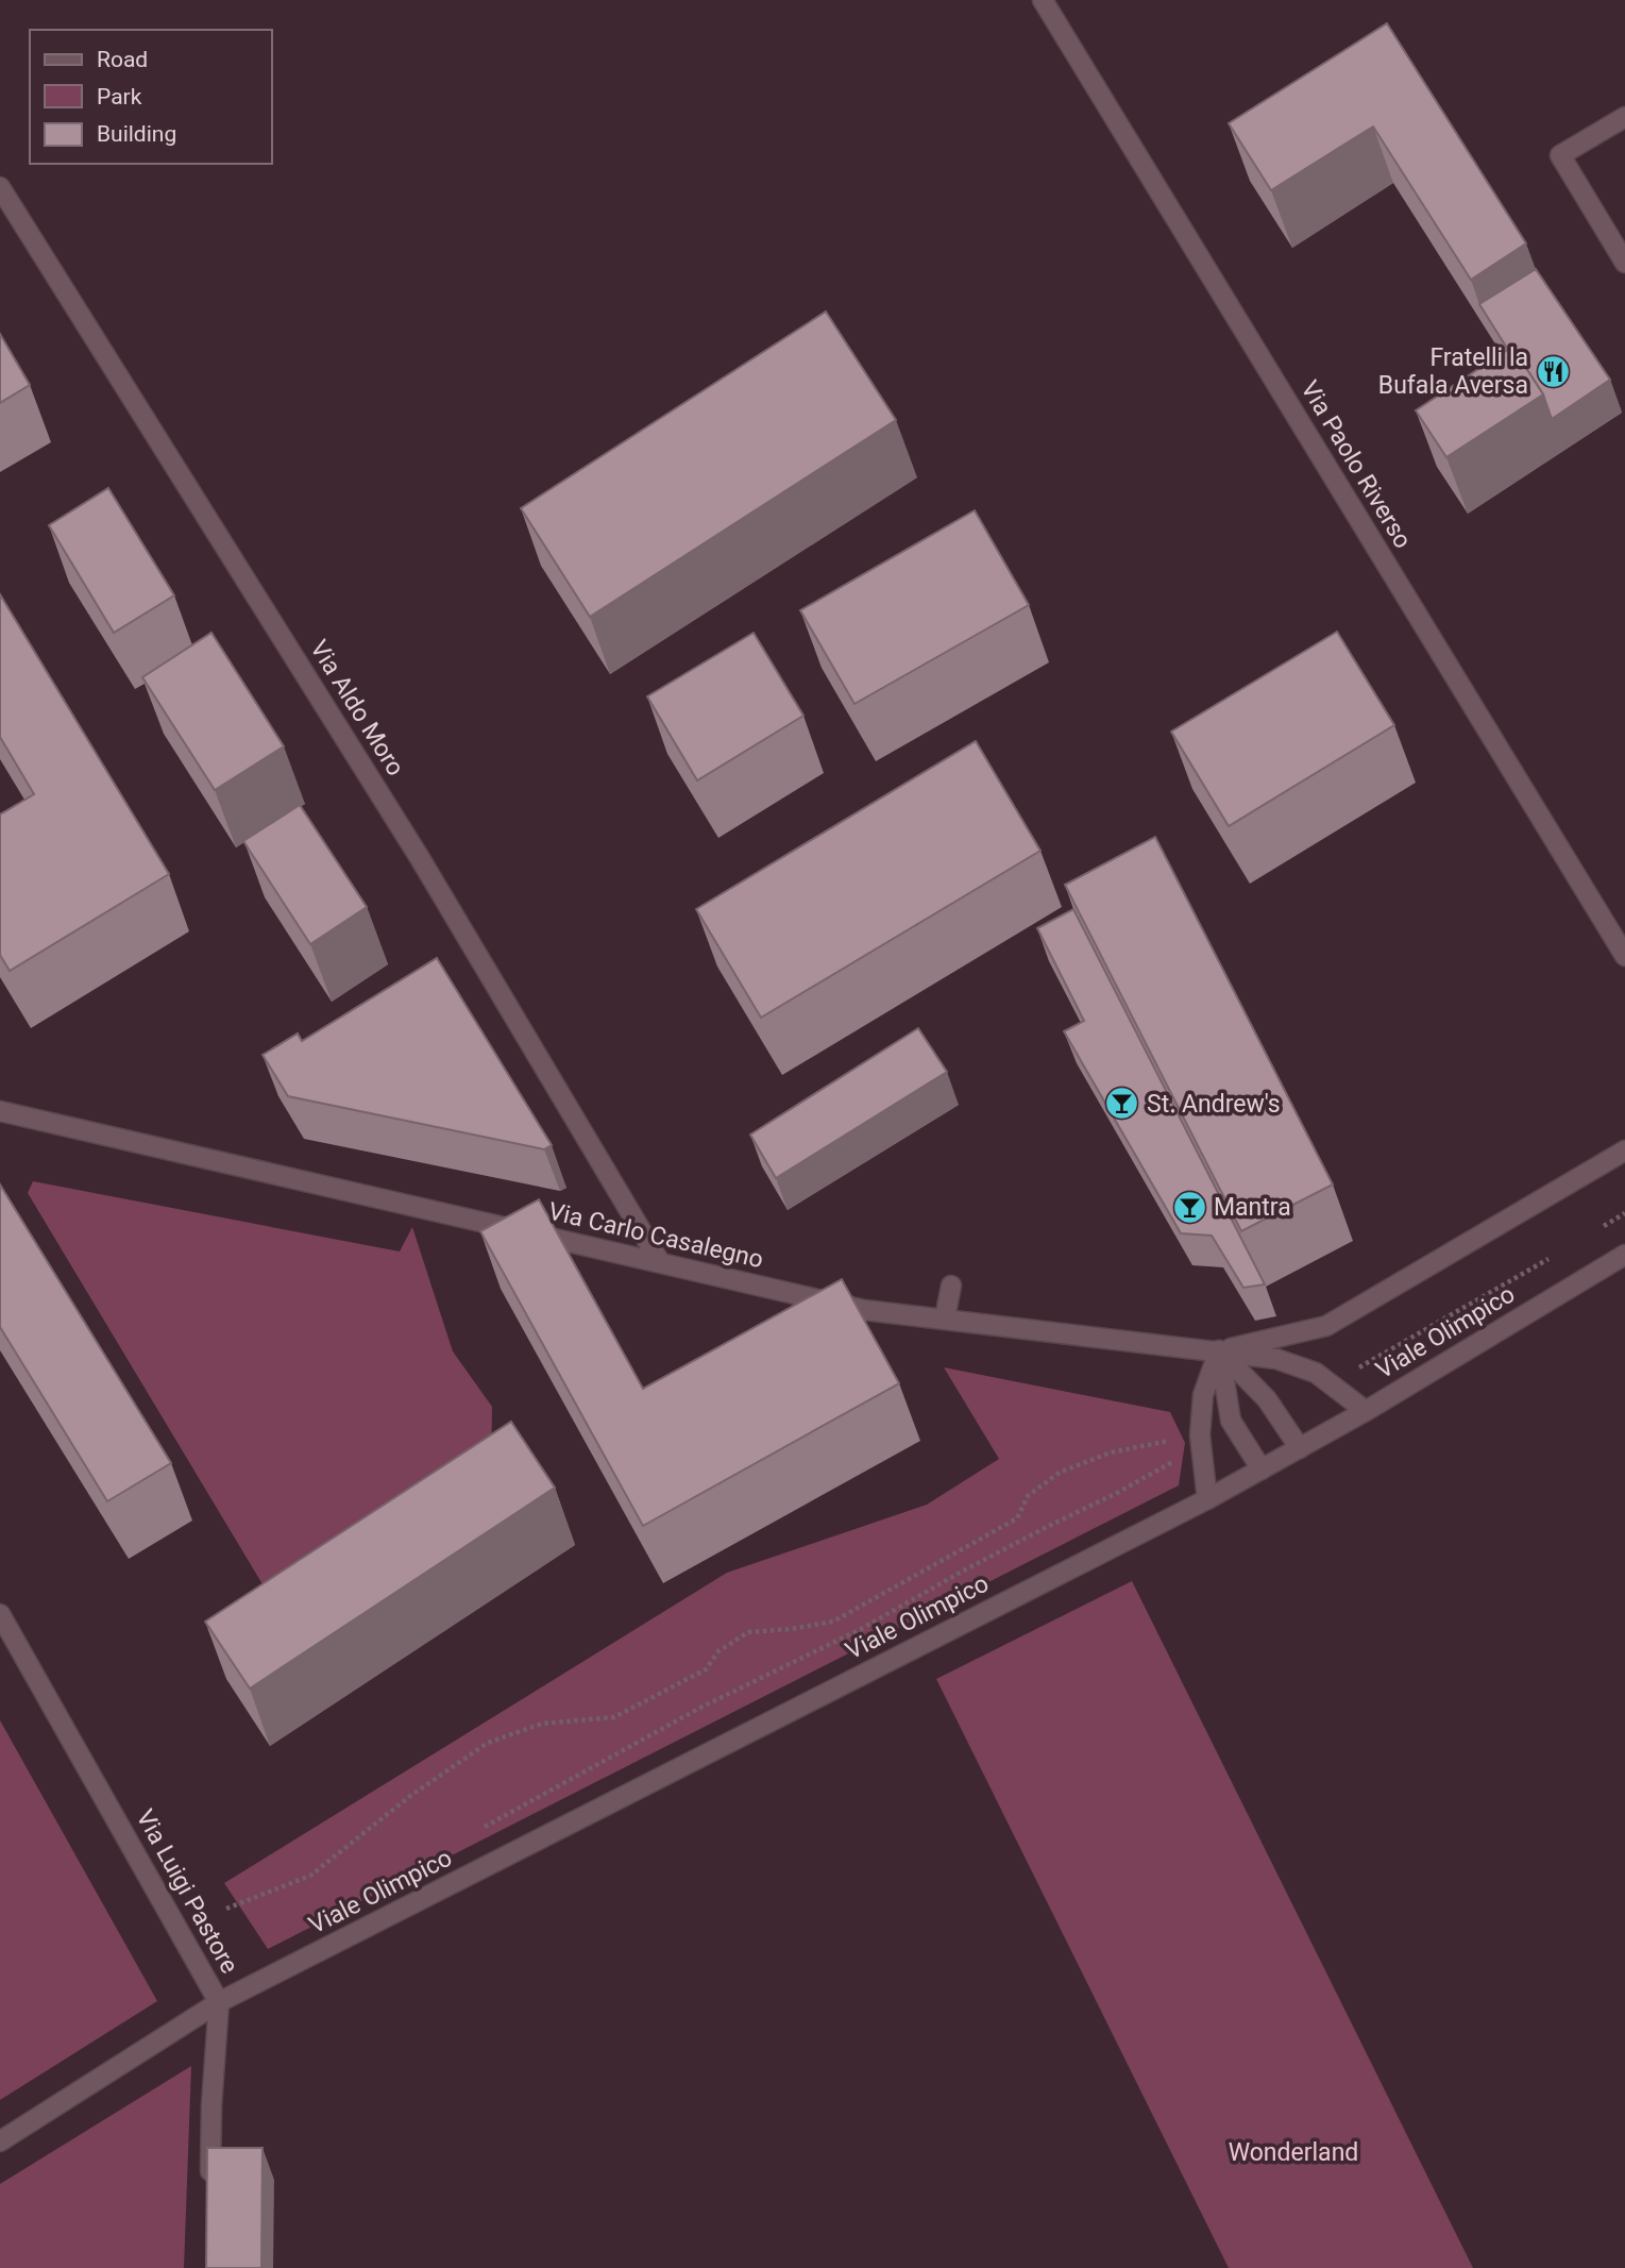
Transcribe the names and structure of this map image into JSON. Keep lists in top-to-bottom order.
{
  "streets": {
    "street": [
      "Via Paolo Riverso",
      "Via Aldo Moro",
      "Via Carlo Casalegno",
      "Viale Olimpico",
      "Via Luigi Pastore"
    ]
  },
  "crossings": [
    ["Via Aldo Moro", "Via Carlo Casalegno"],
    ["Via Carlo Casalegno", "Viale Olimpico"],
    ["Viale Olimpico", "Via Luigi Pastore"]
  ],
  "parks": ["Wonderland"],
  "places": {
    "restaurant": ["Fratelli la Bufala Aversa"],
    "bar": ["St. Andrew's", "Mantra"]
  },
  "legend": ["Road", "Park", "Building"]
}
